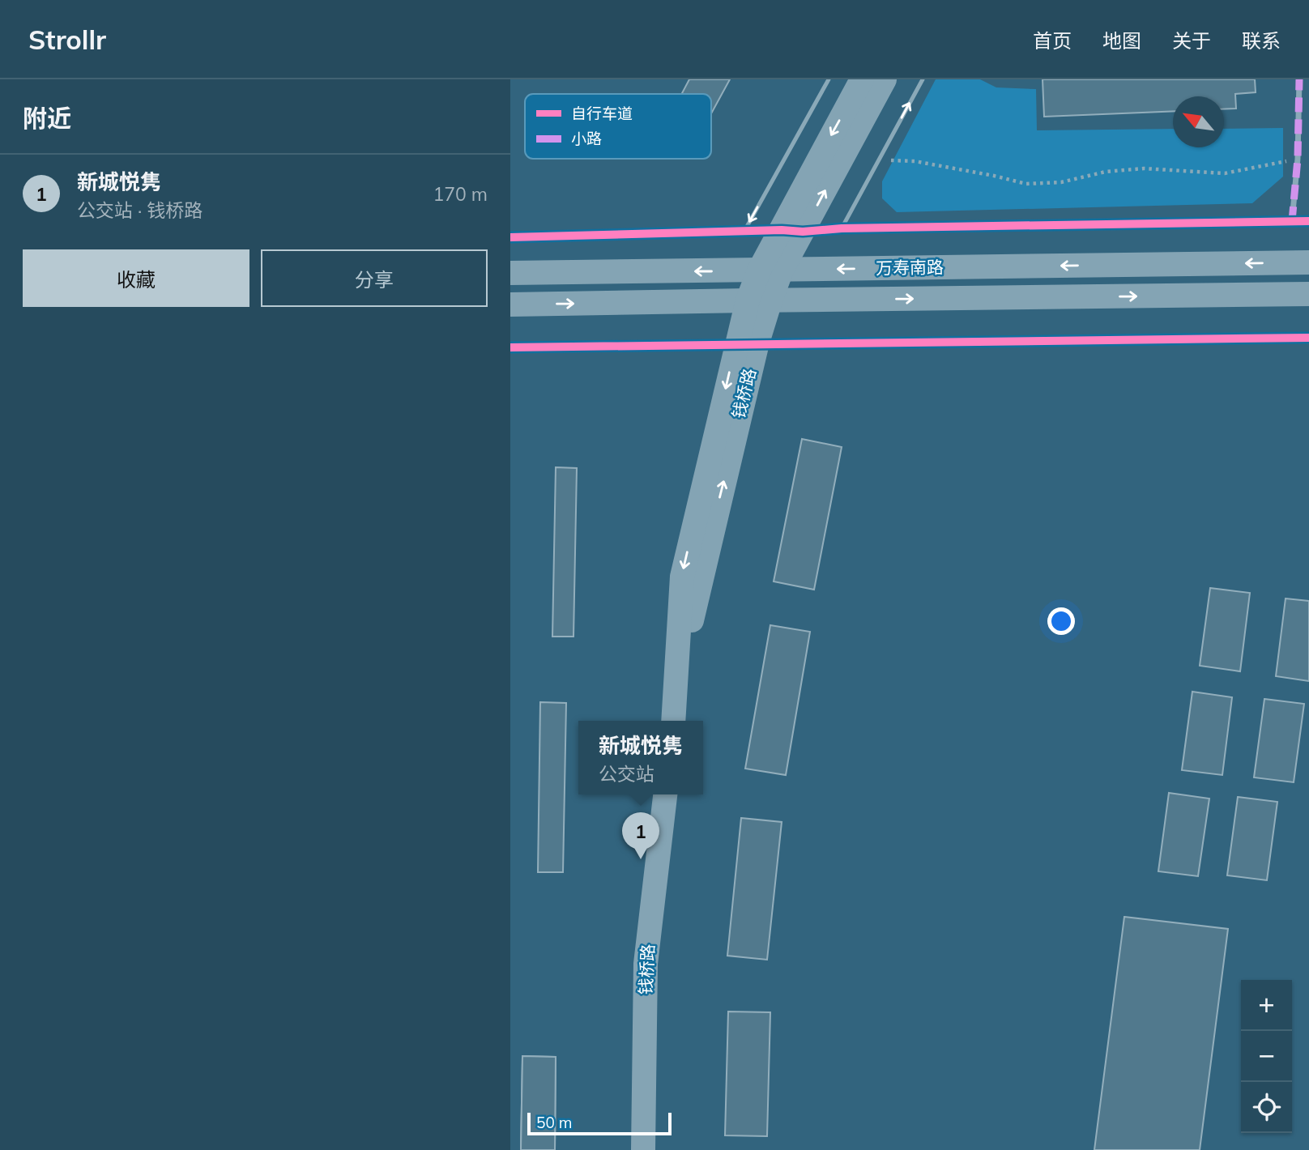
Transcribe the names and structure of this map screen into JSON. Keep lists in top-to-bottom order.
{
  "streets": {
    "main road": ["万寿南路", "钱桥路"]
  },
  "crossings": [
    ["万寿南路", "钱桥路"]
  ],
  "legend": ["自行车道", "小路"],
  "scale_bar": "50 m",
  "north": "top left",
  "page": {
    "header": "Strollr",
    "nav": [
      "首页",
      "地图",
      "关于",
      "联系"
    ],
    "heading": "附近",
    "list": [
      {
        "mark": "1",
        "name": "新城悦隽",
        "note": "公交站 · 钱桥路",
        "value": "170 m"
      }
    ],
    "buttons": ["收藏", "分享"],
    "popup": ["新城悦隽", "公交站"],
    "pins": "1",
    "map_buttons": ["+", "−"],
    "scale": "50 m"
  }
}
